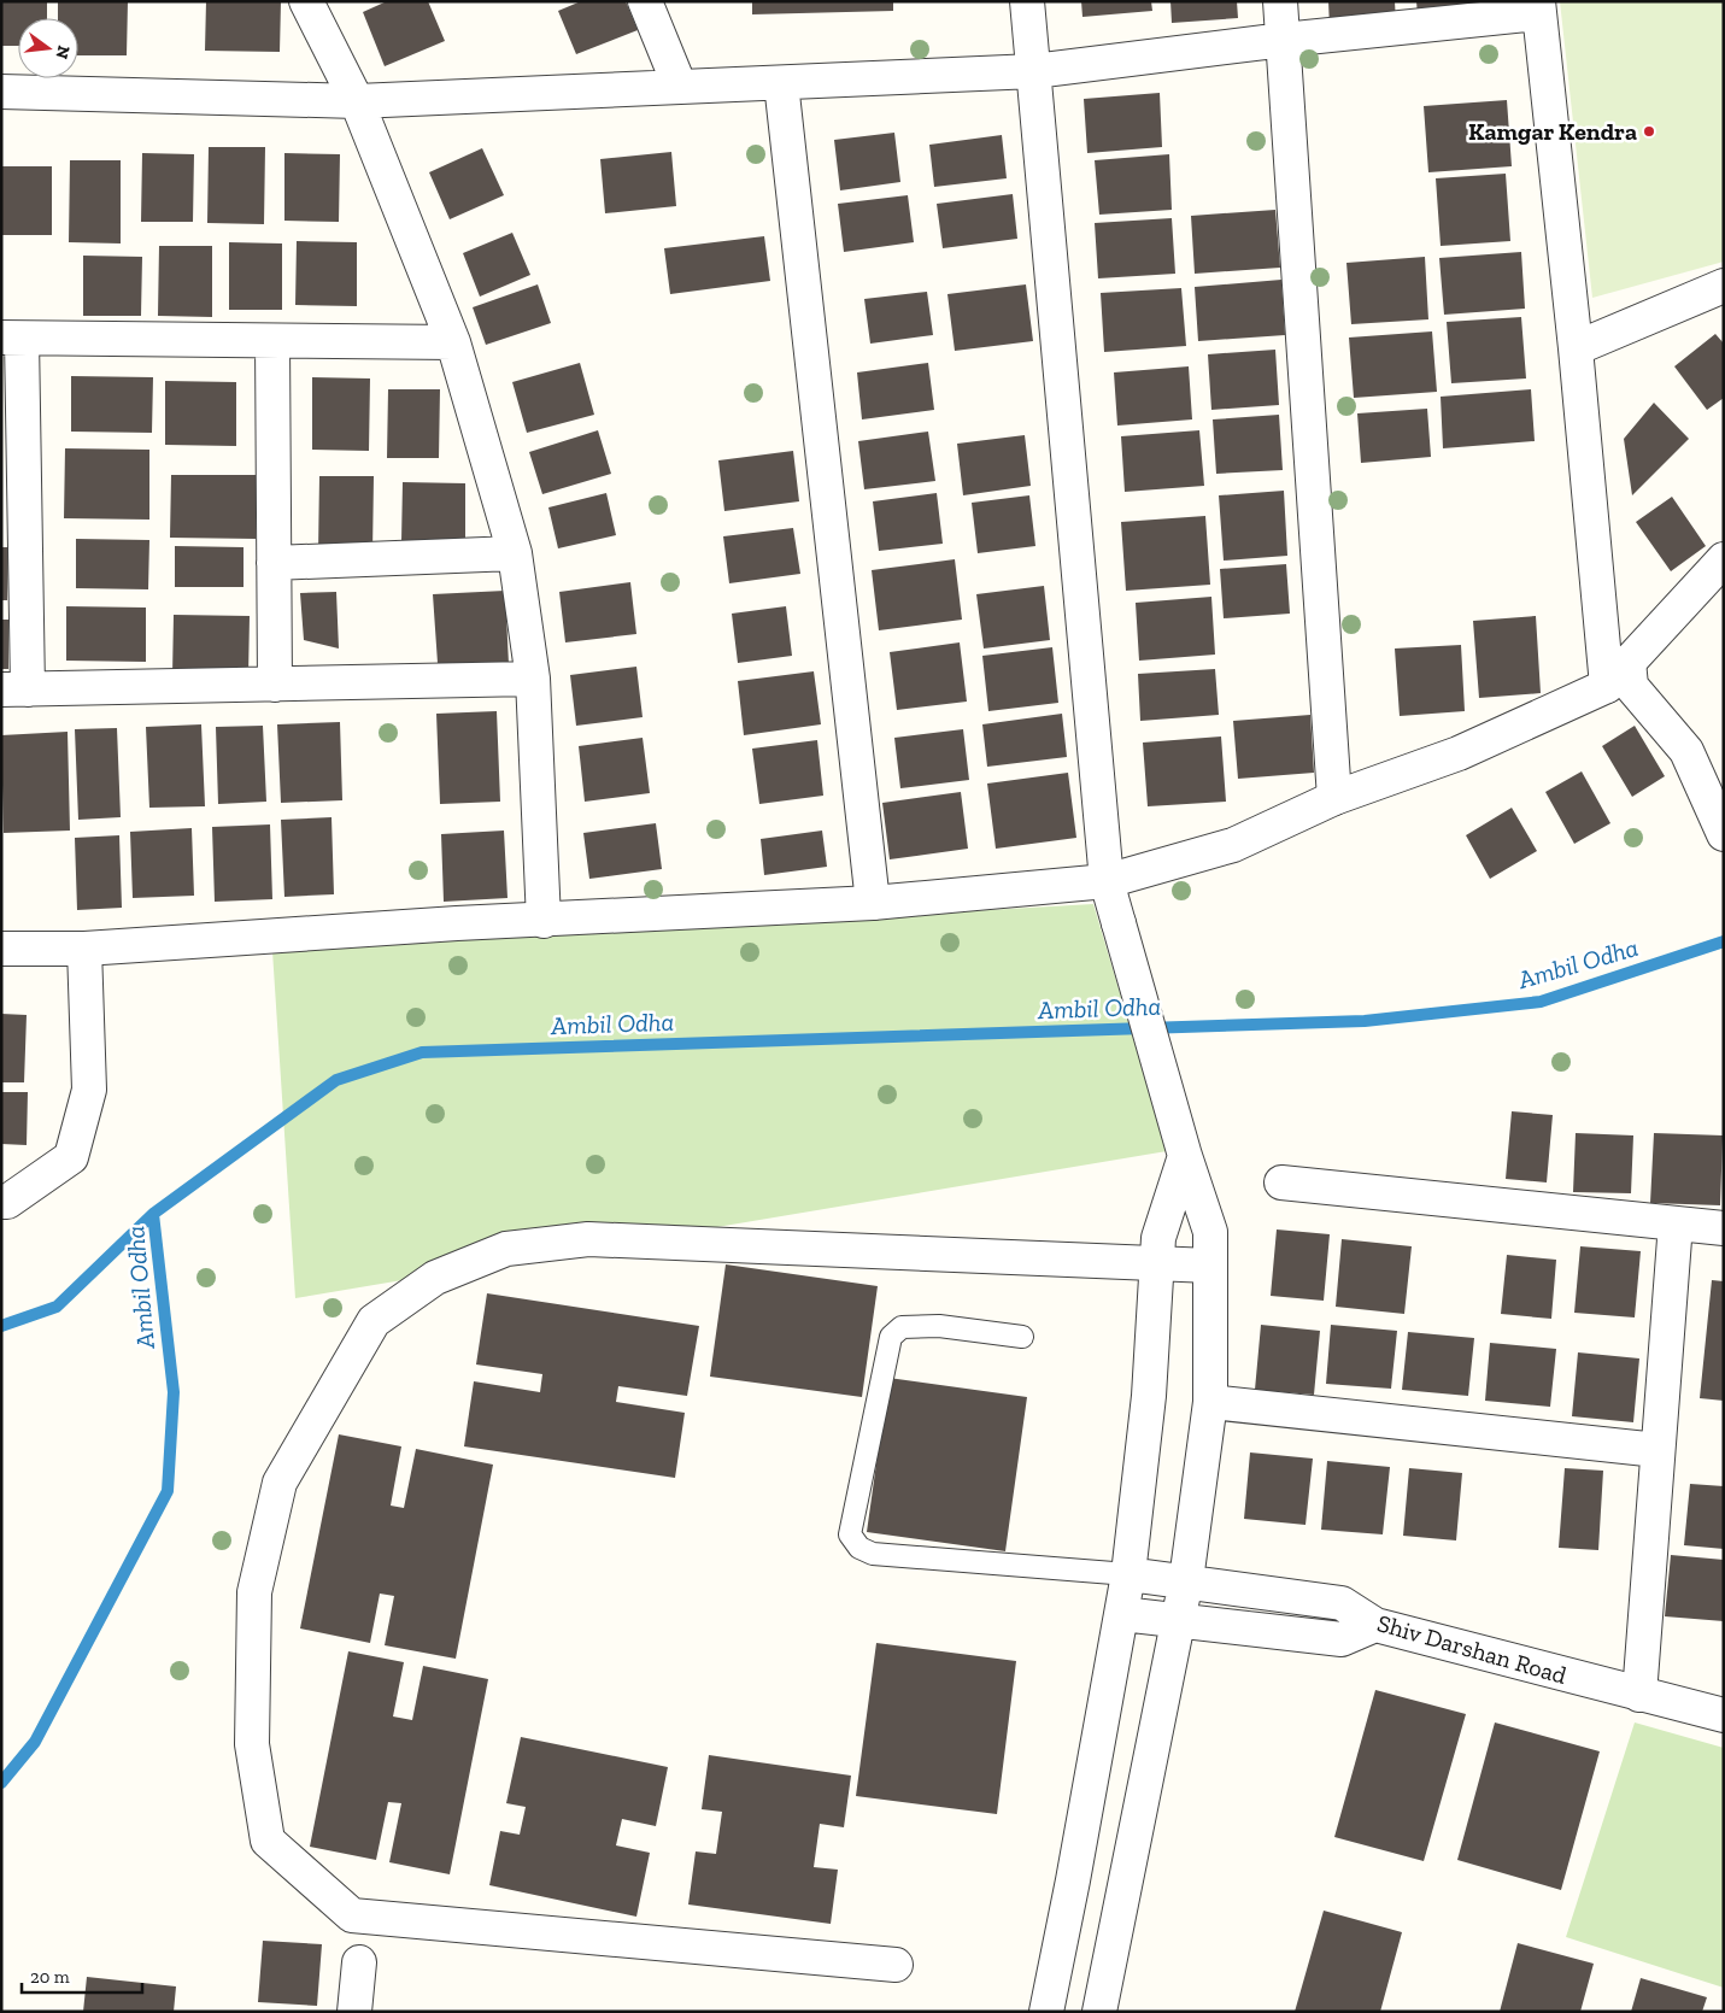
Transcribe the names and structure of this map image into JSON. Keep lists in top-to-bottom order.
{
  "streets": {
    "street": ["Shiv Darshan Road"]
  },
  "water": ["Ambil Odha"],
  "places": ["Kamgar Kendra"],
  "scale_bar": "20 m",
  "north": "right"
}
